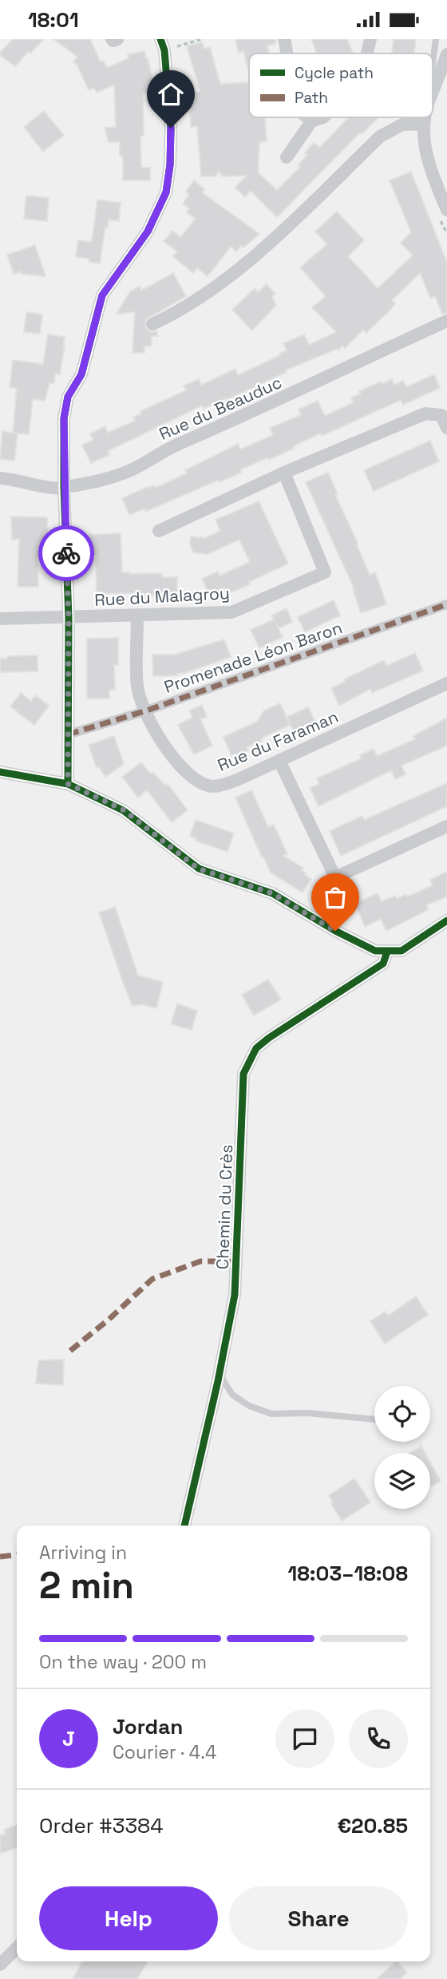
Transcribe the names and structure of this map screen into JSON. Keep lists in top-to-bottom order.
{
  "streets": {
    "street": [
      "Rue du Beauduc",
      "Rue du Malagroy",
      "Promenade Léon Baron",
      "Rue du Faraman",
      "Chemin du Crès"
    ]
  },
  "crossings": [
    ["Rue du Malagroy", "Rue du Faraman"],
    ["Promenade Léon Baron", "Rue du Faraman"]
  ],
  "legend": ["Cycle path", "Path"],
  "page": {
    "status": "18:01",
    "heading": ["2 min", "Arriving in", "18:03–18:08"],
    "panel": [
      "Jordan",
      "Courier · 4.4",
      "Order #3384",
      "€20.85"
    ],
    "bar": "On the way · 200 m",
    "round": "J",
    "buttons": ["Help", "Share"]
  }
}
